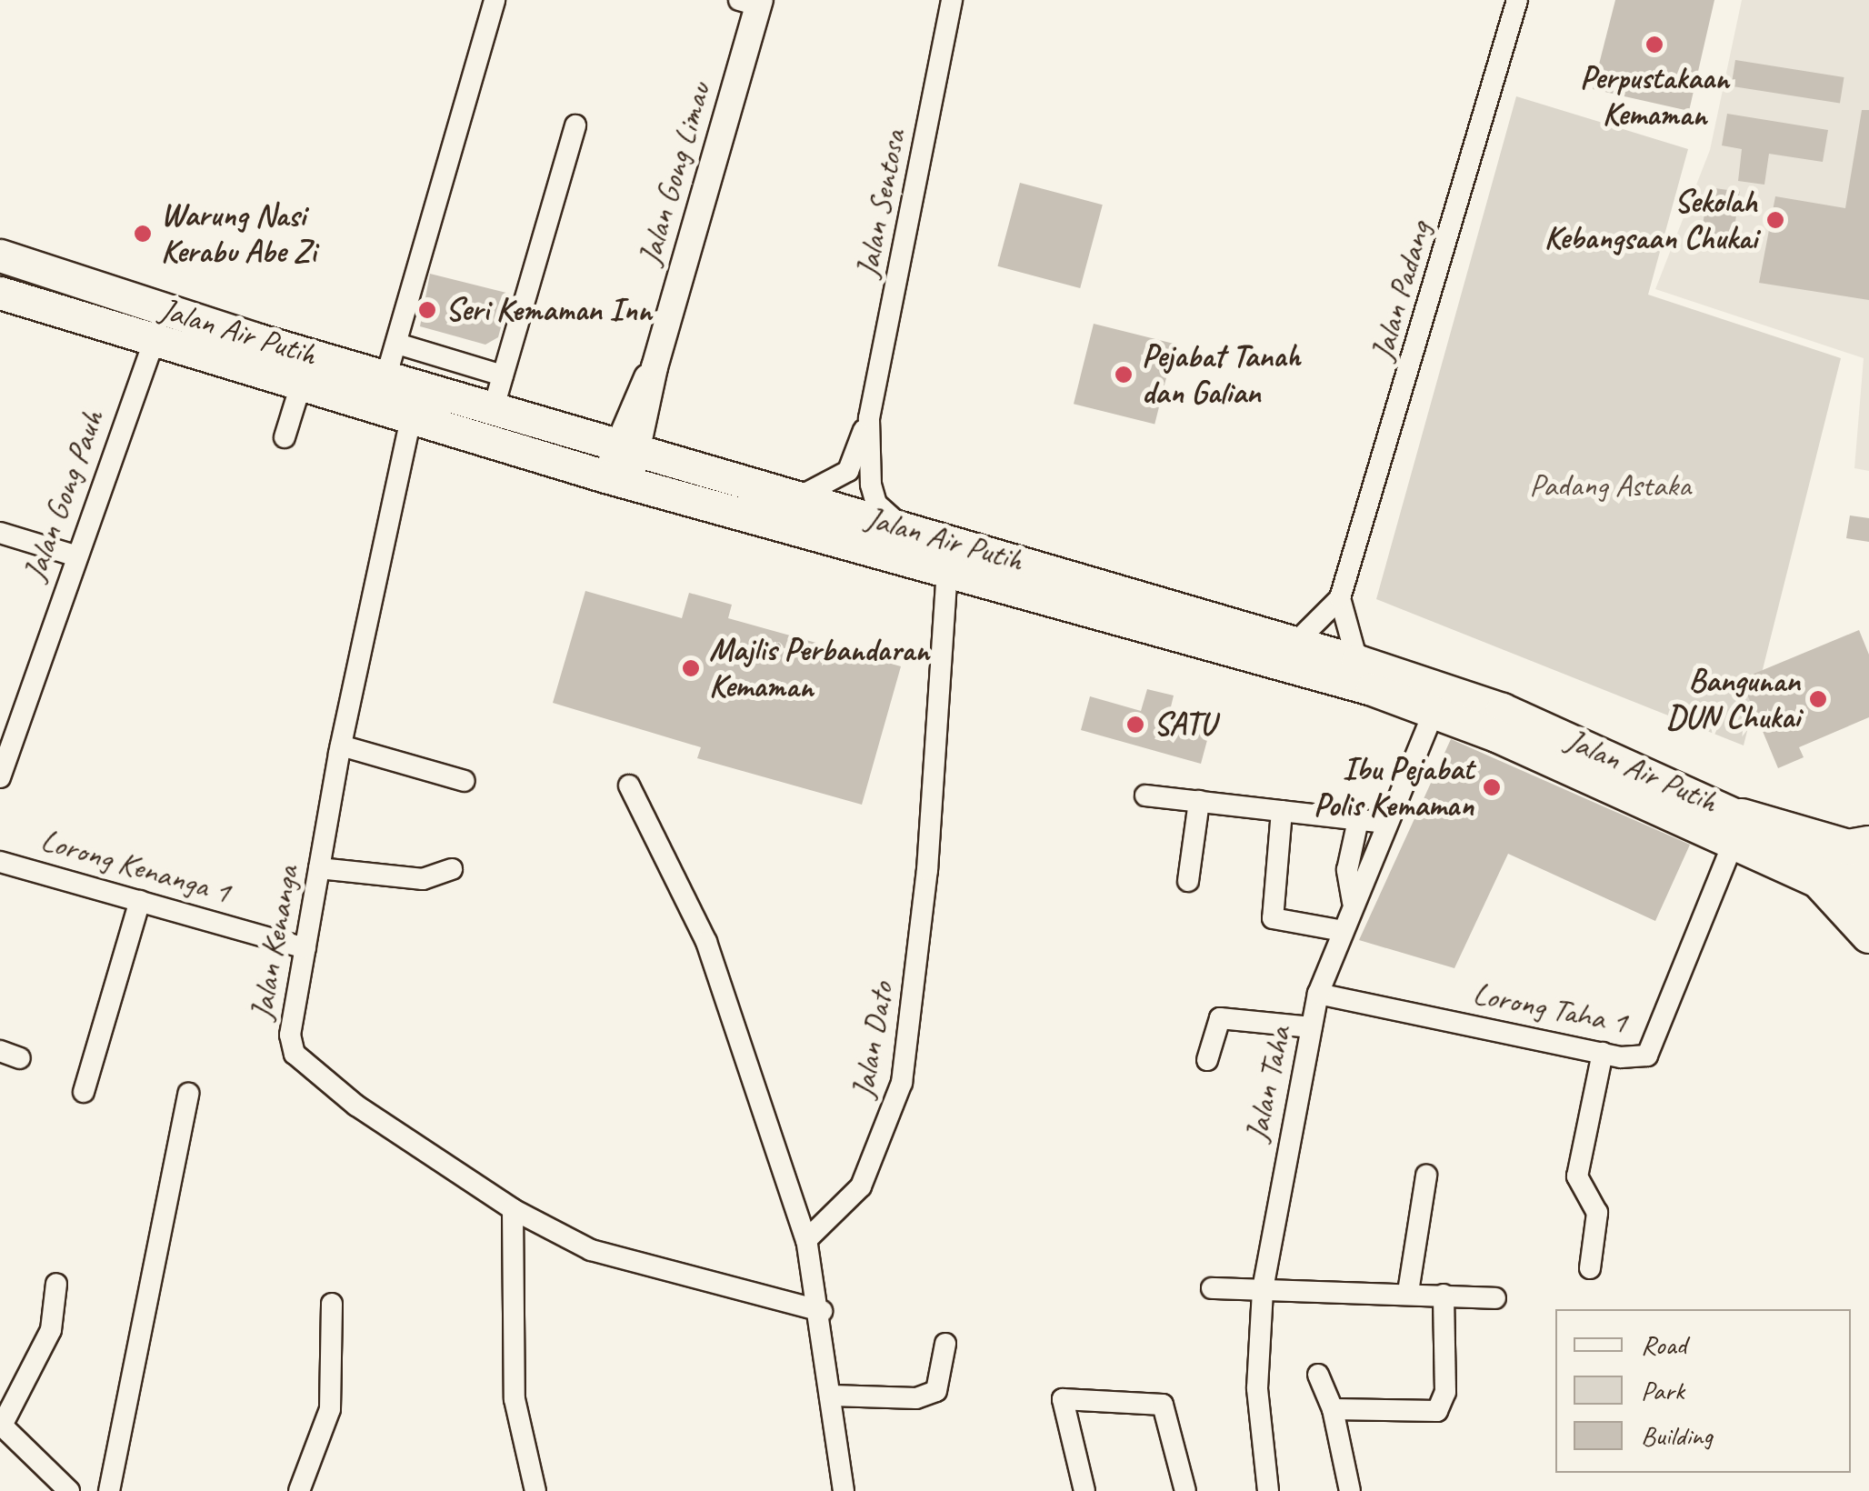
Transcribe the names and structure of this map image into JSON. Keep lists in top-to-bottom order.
{
  "streets": {
    "main road": ["Jalan Air Putih"],
    "street": [
      "Jalan Gong Limau",
      "Jalan Sentosa",
      "Jalan Padang",
      "Jalan Gong Pauh",
      "Lorong Kenanga 1",
      "Jalan Kenanga",
      "Lorong Taha 1",
      "Jalan Dato",
      "Jalan Taha"
    ]
  },
  "crossings": [
    ["Jalan Gong Limau", "Jalan Air Putih"],
    ["Jalan Air Putih", "Jalan Gong Pauh"],
    ["Jalan Air Putih", "Jalan Kenanga"],
    ["Jalan Air Putih", "Lorong Taha 1"],
    ["Jalan Air Putih", "Jalan Dato"],
    ["Jalan Air Putih", "Jalan Taha"],
    ["Lorong Kenanga 1", "Jalan Kenanga"],
    ["Lorong Taha 1", "Jalan Taha"]
  ],
  "parks": ["Padang Astaka"],
  "places": [
    "Perpustakaan Kemaman",
    "Sekolah Kebangsaan Chukai",
    "Warung Nasi Kerabu Abe Zi",
    "Seri Kemaman Inn",
    "Pejabat Tanah dan Galian",
    "Majlis Perbandaran Kemaman",
    "Bangunan DUN Chukai",
    "SATU",
    "Ibu Pejabat Polis Kemaman"
  ],
  "legend": ["Road", "Park", "Building"]
}
